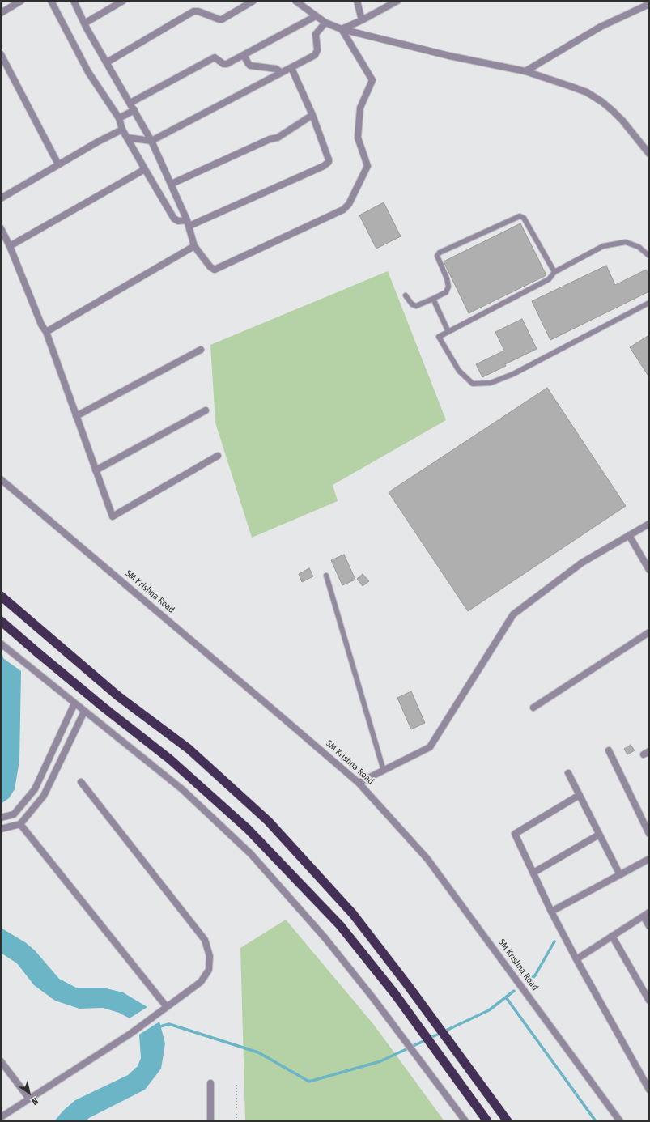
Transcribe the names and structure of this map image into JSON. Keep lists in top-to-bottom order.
{
  "streets": {
    "street": ["SM Krishna Road"]
  },
  "north": "bottom right"
}
